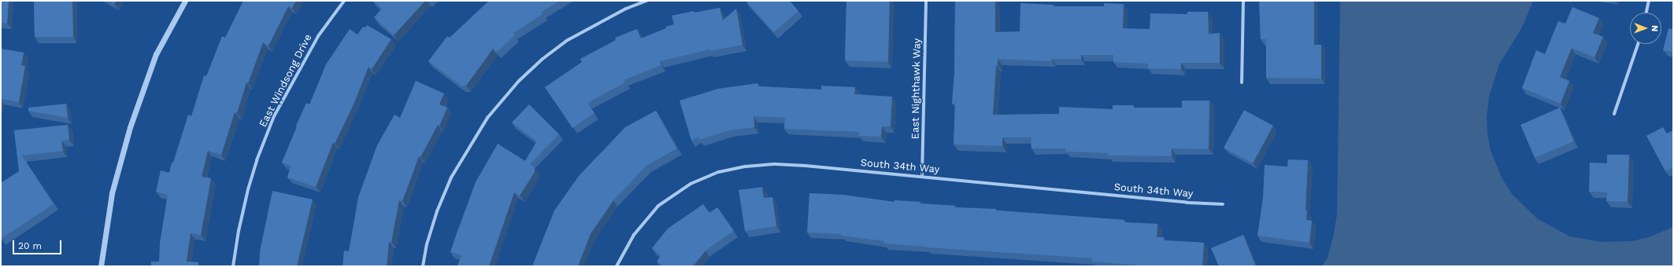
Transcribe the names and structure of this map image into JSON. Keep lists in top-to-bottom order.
{
  "streets": {
    "street": ["East Windsong Drive", "East Nighthawk Way", "South 34th Way"]
  },
  "crossings": [
    ["East Nighthawk Way", "South 34th Way"]
  ],
  "scale_bar": "20 m",
  "north": "right"
}
